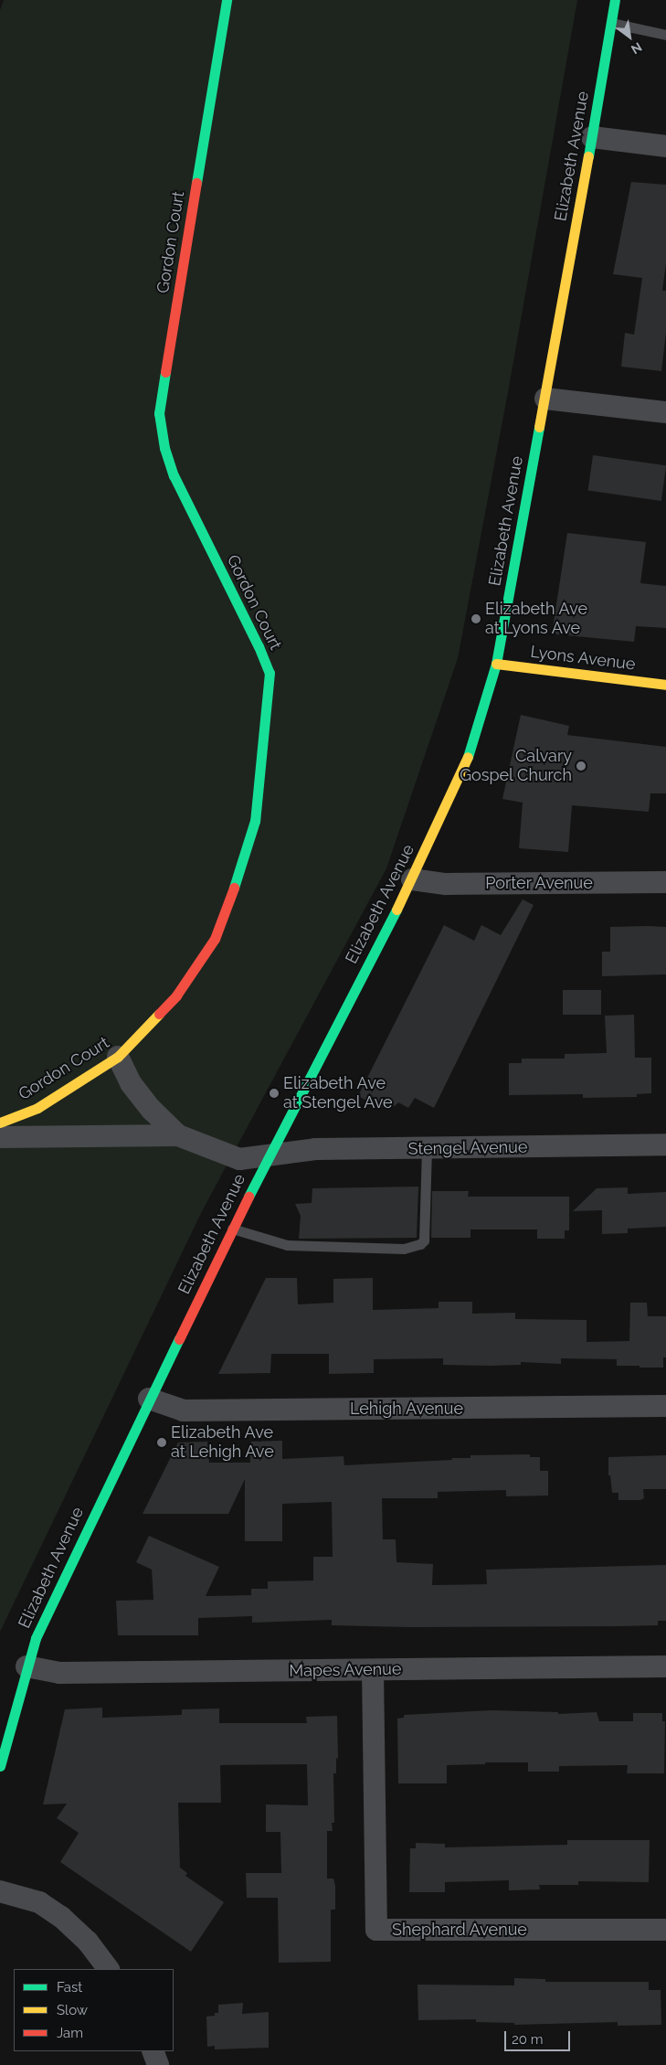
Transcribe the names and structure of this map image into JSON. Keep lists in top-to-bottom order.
{
  "streets": {
    "main road": ["Elizabeth Avenue", "Gordon Court", "Lyons Avenue"],
    "street": [
      "Porter Avenue",
      "Stengel Avenue",
      "Lehigh Avenue",
      "Mapes Avenue",
      "Shephard Avenue"
    ]
  },
  "crossings": [
    ["Elizabeth Avenue", "Lyons Avenue"],
    ["Elizabeth Avenue", "Porter Avenue"],
    ["Elizabeth Avenue", "Stengel Avenue"],
    ["Elizabeth Avenue", "Lehigh Avenue"],
    ["Elizabeth Avenue", "Mapes Avenue"],
    ["Mapes Avenue", "Shephard Avenue"]
  ],
  "places": [
    "Elizabeth Ave at Lyons Ave",
    "Calvary Gospel Church",
    "Elizabeth Ave at Stengel Ave",
    "Elizabeth Ave at Lehigh Ave"
  ],
  "legend": ["Fast", "Slow", "Jam"],
  "scale_bar": "20 m",
  "north": "bottom right"
}
